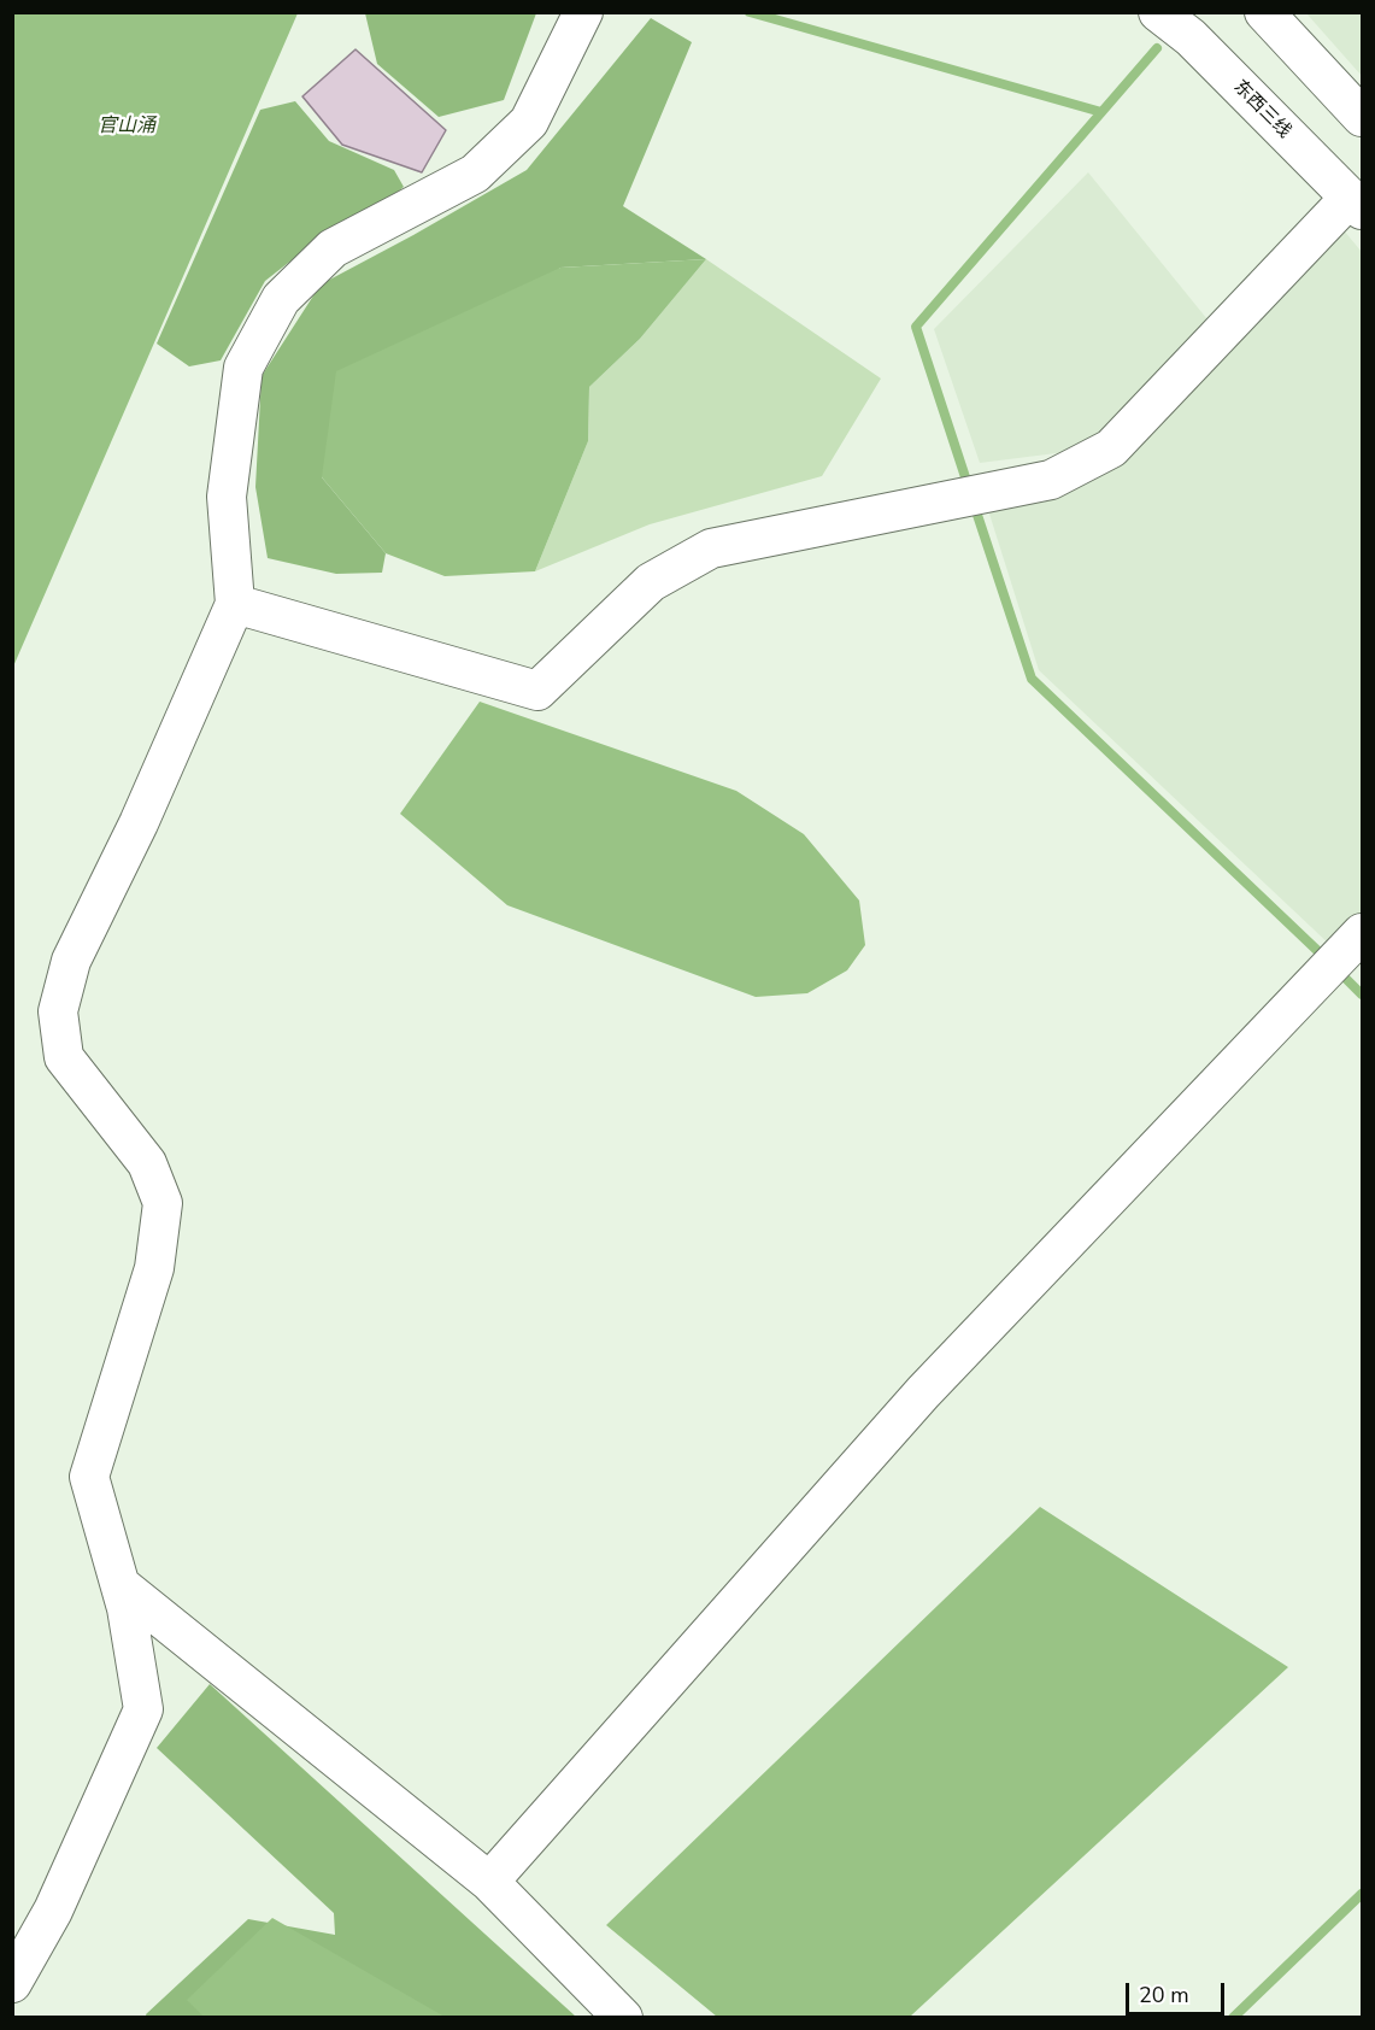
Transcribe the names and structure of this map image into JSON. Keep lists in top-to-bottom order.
{
  "streets": {
    "street": ["东西三线"]
  },
  "water": ["官山涌"],
  "scale_bar": "20 m"
}
